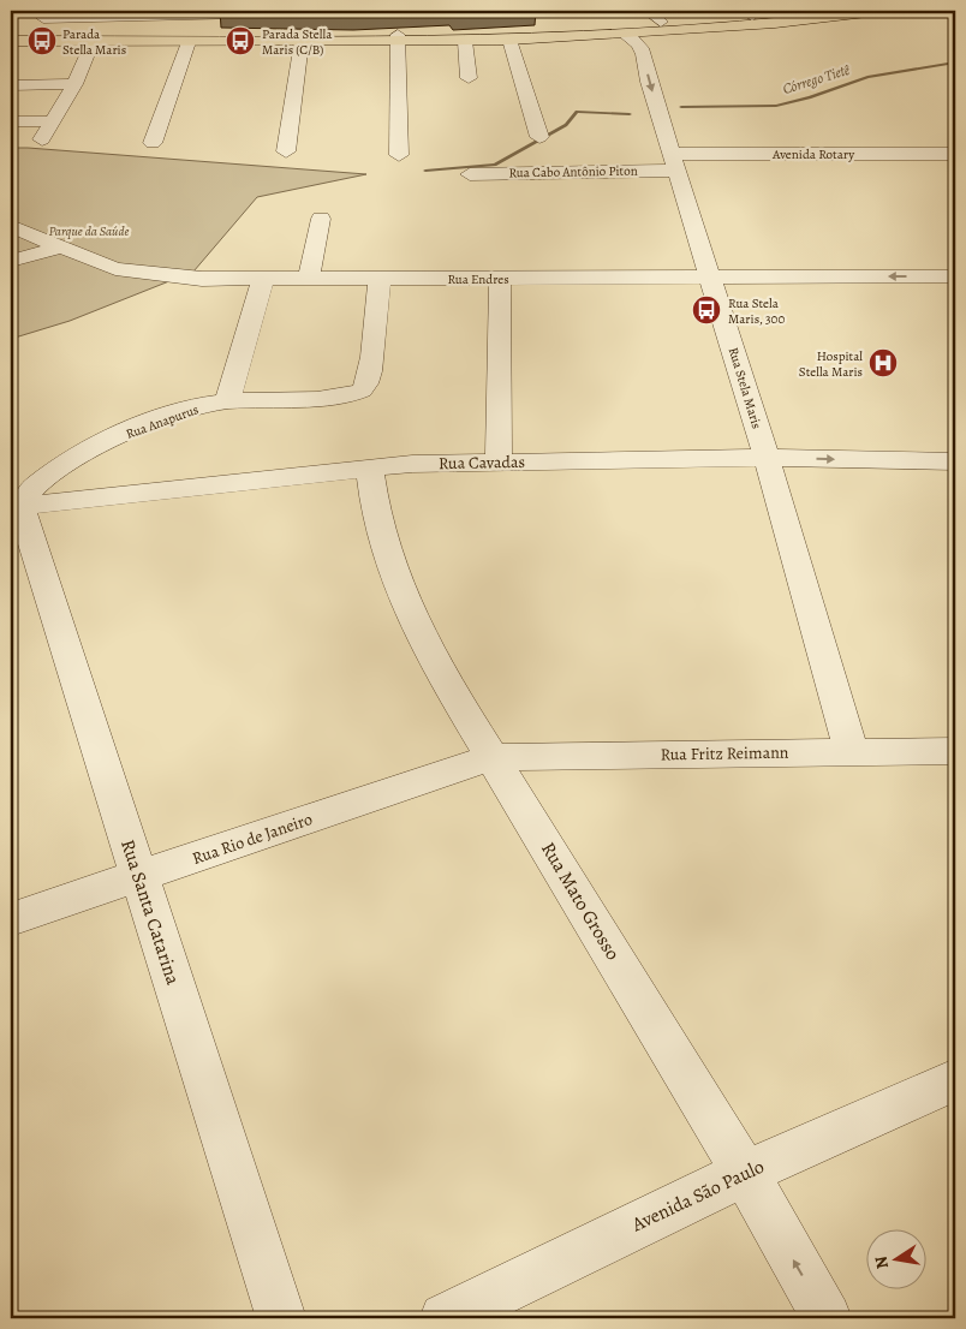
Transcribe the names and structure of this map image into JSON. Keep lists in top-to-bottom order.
{
  "streets": {
    "street": [
      "Avenida Rotary",
      "Rua Cabo Antônio Piton",
      "Rua Endres",
      "Rua Stela Maris",
      "Rua Anapurus",
      "Rua Cavadas",
      "Rua Fritz Reimann",
      "Rua Rio de Janeiro",
      "Rua Mato Grosso",
      "Rua Santa Catarina",
      "Avenida São Paulo"
    ]
  },
  "crossings": [
    ["Avenida Rotary", "Rua Cabo Antônio Piton"],
    ["Avenida Rotary", "Rua Stela Maris"],
    ["Rua Cabo Antônio Piton", "Rua Stela Maris"],
    ["Rua Endres", "Rua Stela Maris"],
    ["Rua Endres", "Rua Anapurus"],
    ["Rua Stela Maris", "Rua Cavadas"],
    ["Rua Stela Maris", "Rua Fritz Reimann"],
    ["Rua Anapurus", "Rua Cavadas"],
    ["Rua Anapurus", "Rua Santa Catarina"],
    ["Rua Cavadas", "Rua Mato Grosso"],
    ["Rua Cavadas", "Rua Santa Catarina"],
    ["Rua Fritz Reimann", "Rua Rio de Janeiro"],
    ["Rua Fritz Reimann", "Rua Mato Grosso"],
    ["Rua Rio de Janeiro", "Rua Mato Grosso"],
    ["Rua Rio de Janeiro", "Rua Santa Catarina"],
    ["Rua Mato Grosso", "Avenida São Paulo"]
  ],
  "water": ["Córrego Tietê"],
  "parks": ["Parque da Saúde"],
  "places": {
    "bus stop": ["Parada Stella Maris", "Parada Stella Maris (C/B)", "Rua Stela Maris, 300"],
    "hospital": ["Hospital Stella Maris"]
  },
  "north": "left"
}
